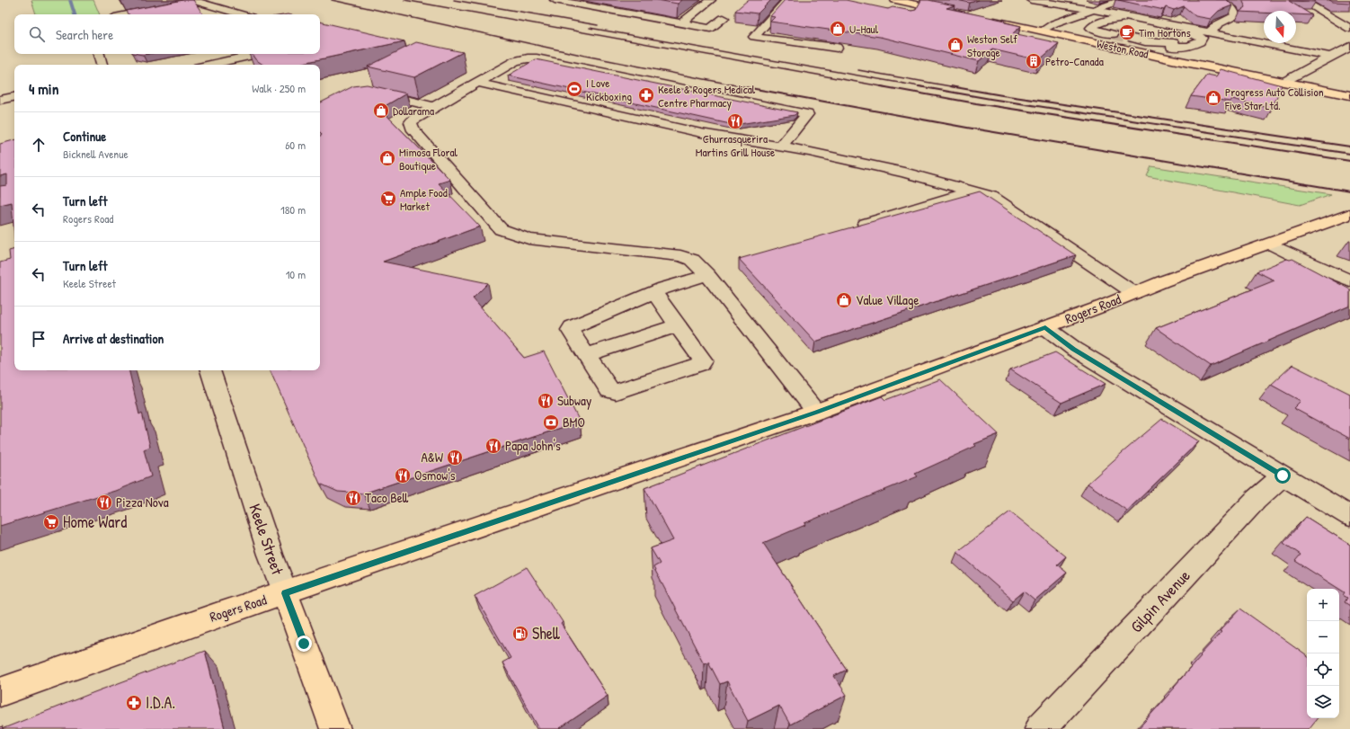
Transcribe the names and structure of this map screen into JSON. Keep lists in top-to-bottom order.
{
  "streets": {
    "main road": ["Weston Road", "Rogers Road", "Keele Street"],
    "street": ["Gilpin Avenue"]
  },
  "crossings": [
    ["Rogers Road", "Keele Street"]
  ],
  "places": {
    "shop": [
      "U-Haul",
      "Weston Self Storage",
      "Progress Auto Collision Five Star Ltd.",
      "Dollarama",
      "Mimosa Floral Boutique",
      "Value Village"
    ],
    "cafe": ["Tim Hortons"],
    "building": ["Petro-Canada"],
    "sports": ["I Love Kickboxing"],
    "pharmacy": ["Keele & Rogers Medical Centre Pharmacy", "I.D.A."],
    "restaurant": [
      "Churrasquerira Martins Grill House",
      "Subway",
      "Papa John's",
      "A&W",
      "Osmow's",
      "Taco Bell",
      "Pizza Nova"
    ],
    "supermarket": ["Ample Food Market", "Home Ward"],
    "bank": ["BMO"],
    "fuel station": ["Shell"]
  },
  "north": "bottom",
  "page": {
    "search": "Search here",
    "heading": ["4 min", "Walk · 250 m"],
    "list": [
      ["Continue", "Bicknell Avenue", "60 m"],
      ["Turn left", "Rogers Road", "180 m"],
      ["Turn left", "Keele Street", "10 m"],
      "Arrive at destination"
    ],
    "map_buttons": ["+", "−"]
  }
}
